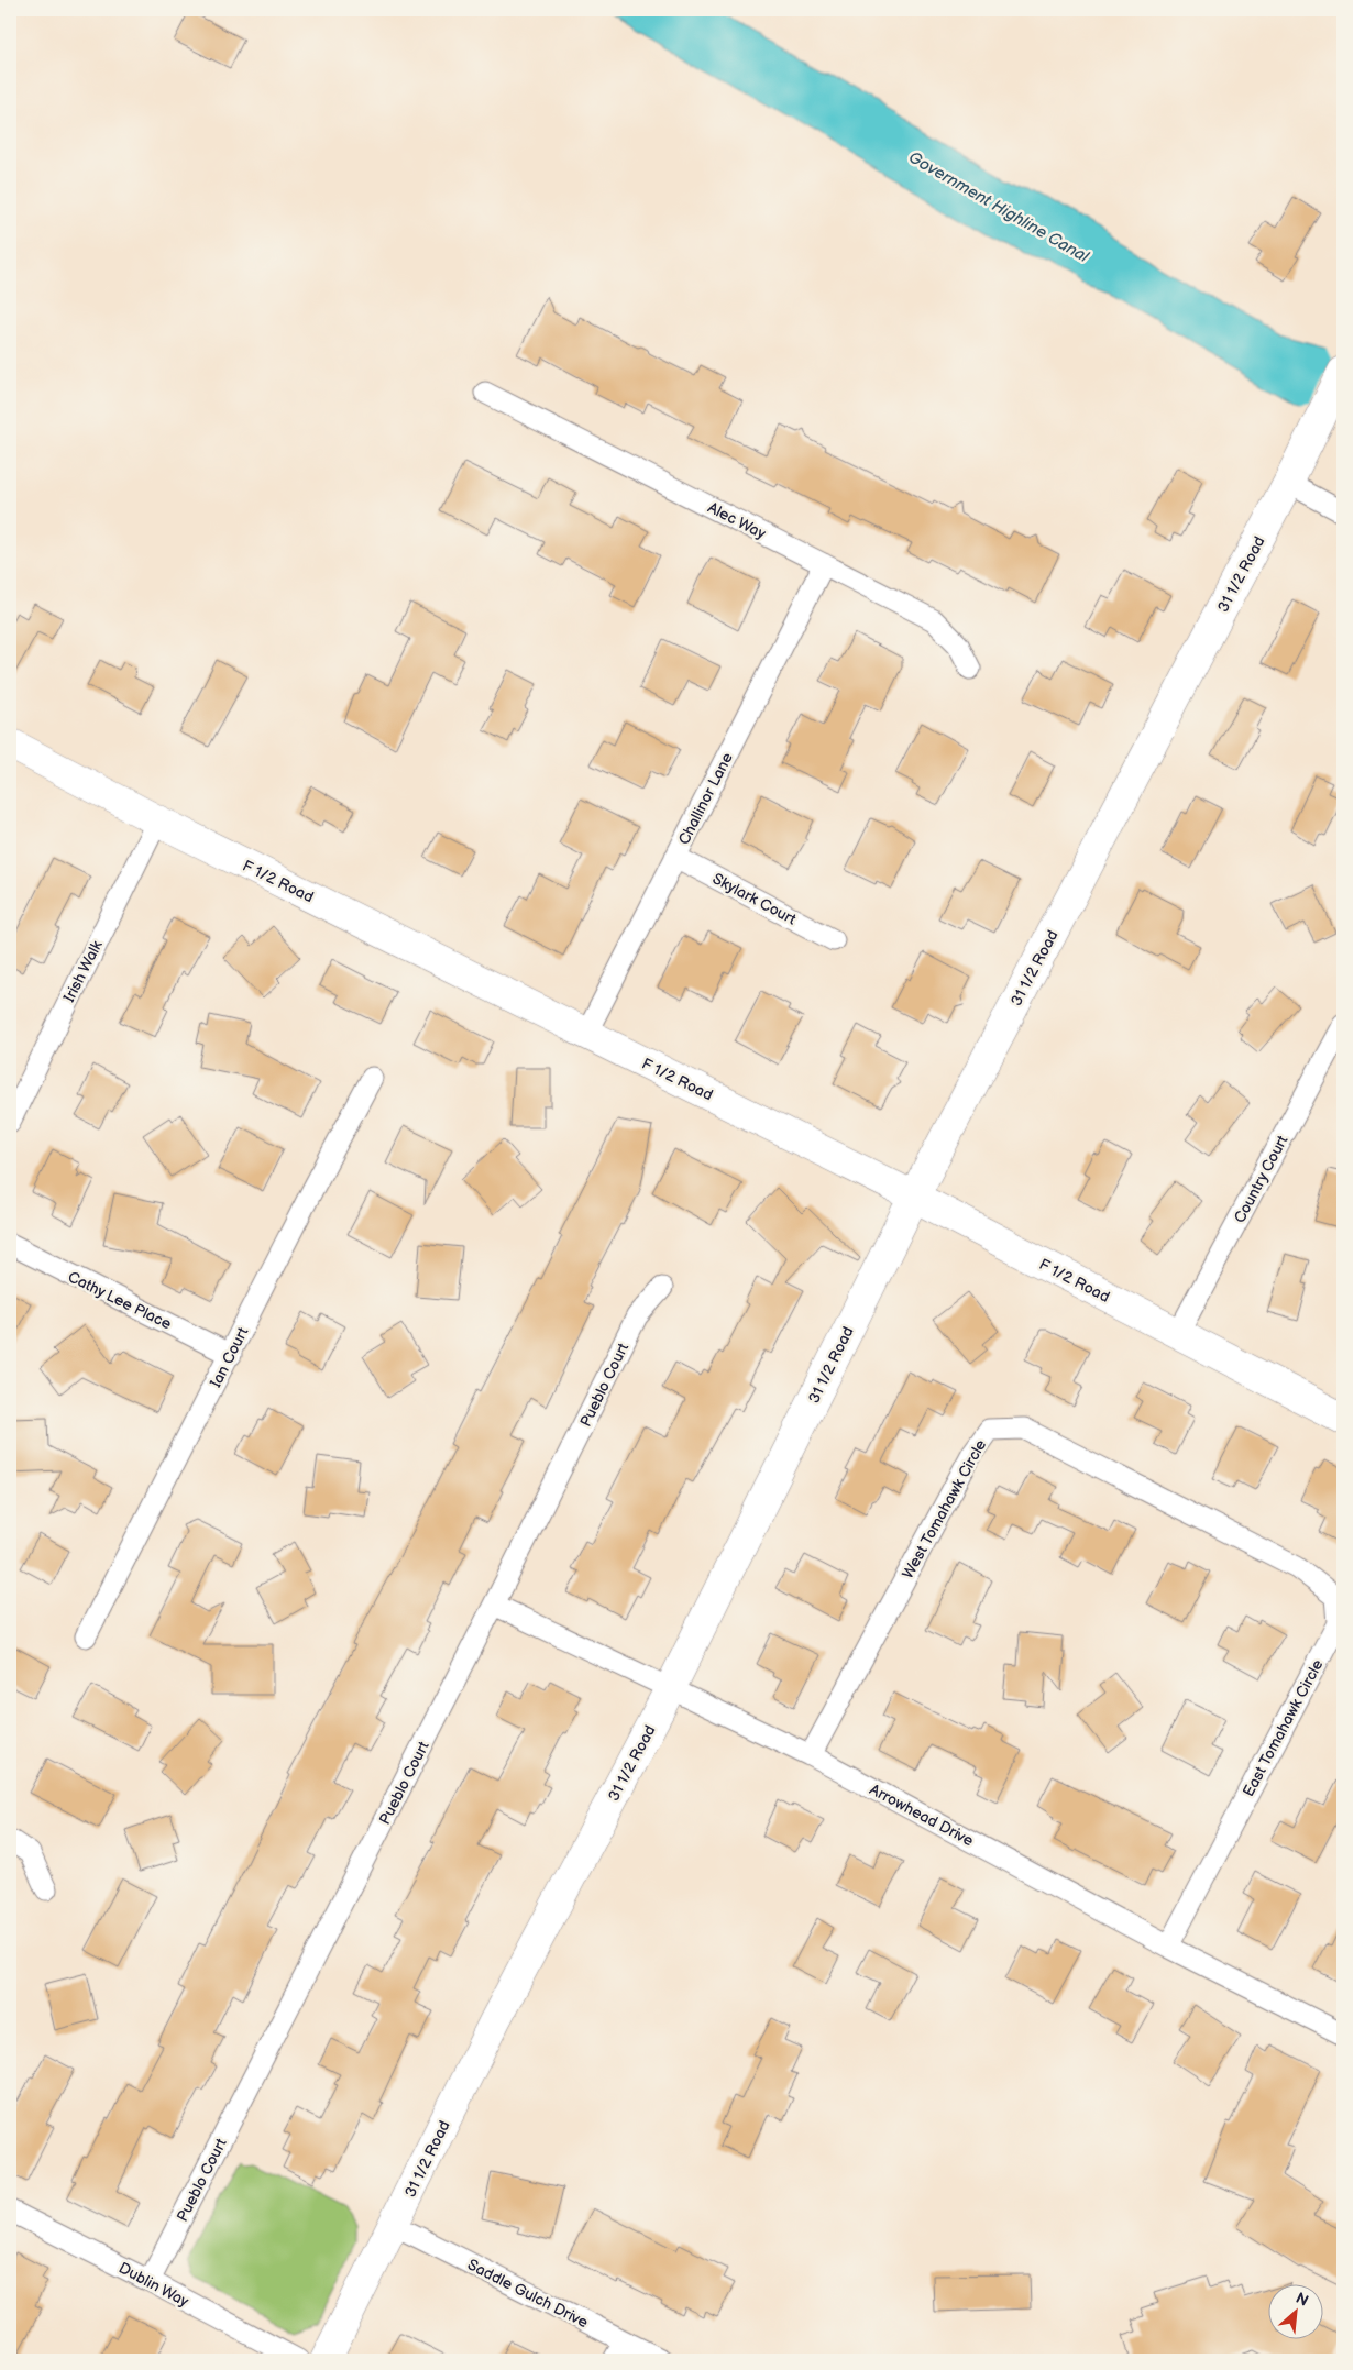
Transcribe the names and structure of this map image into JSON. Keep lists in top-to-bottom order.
{
  "streets": {
    "street": [
      "Alec Way",
      "31 1/2 Road",
      "Challinor Lane",
      "F 1/2 Road",
      "Skylark Court",
      "Irish Walk",
      "Country Court",
      "Cathy Lee Place",
      "Ian Court",
      "Pueblo Court",
      "West Tomahawk Circle",
      "East Tomahawk Circle",
      "Arrowhead Drive",
      "Dublin Way",
      "Saddle Gulch Drive"
    ]
  },
  "crossings": [
    ["Alec Way", "Challinor Lane"],
    ["31 1/2 Road", "F 1/2 Road"],
    ["31 1/2 Road", "Arrowhead Drive"],
    ["31 1/2 Road", "Saddle Gulch Drive"],
    ["Challinor Lane", "F 1/2 Road"],
    ["Challinor Lane", "Skylark Court"],
    ["F 1/2 Road", "Irish Walk"],
    ["F 1/2 Road", "Country Court"],
    ["Cathy Lee Place", "Ian Court"],
    ["Pueblo Court", "Arrowhead Drive"],
    ["Pueblo Court", "Dublin Way"],
    ["West Tomahawk Circle", "East Tomahawk Circle"],
    ["West Tomahawk Circle", "Arrowhead Drive"],
    ["East Tomahawk Circle", "Arrowhead Drive"]
  ],
  "water": ["Government Highline Canal"],
  "north": "top right"
}
